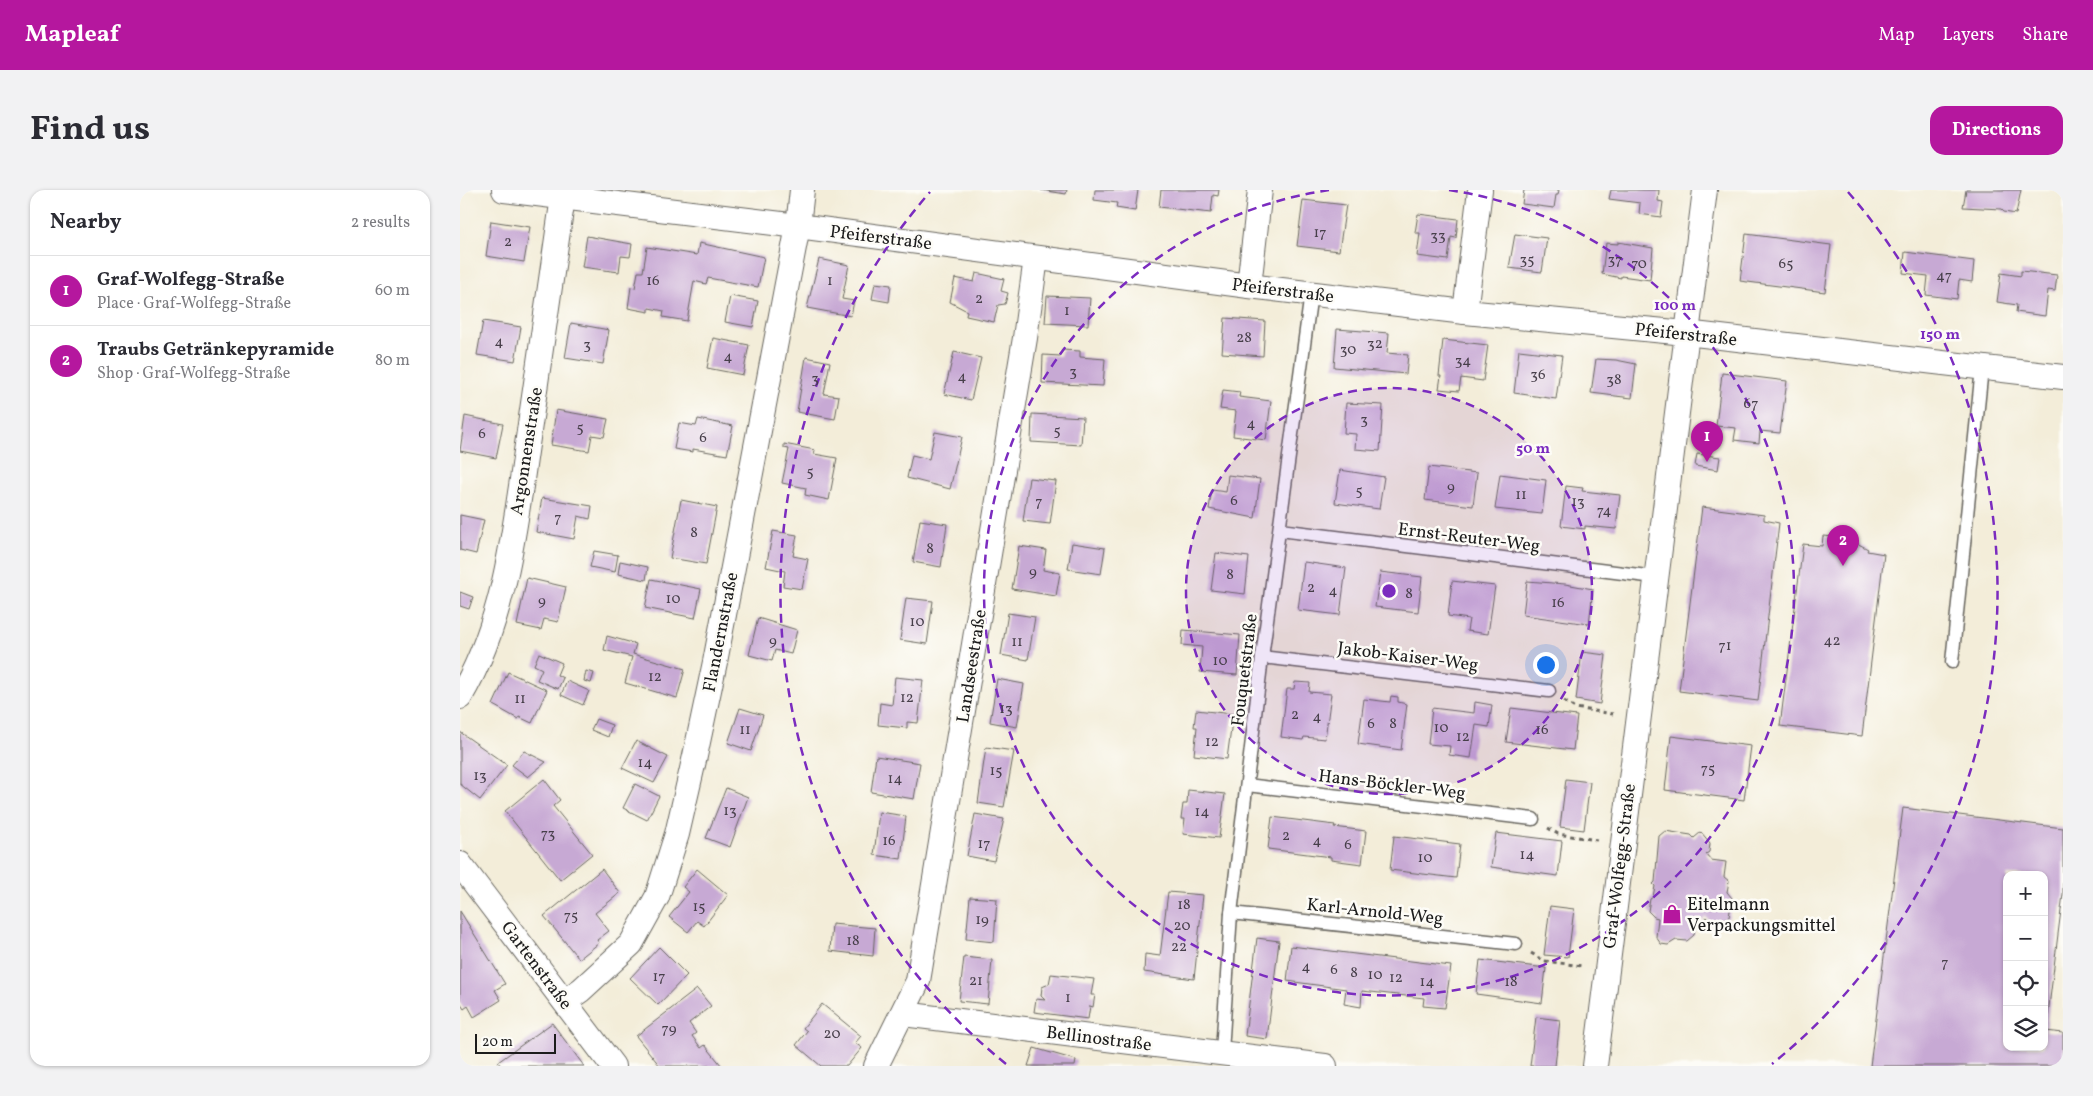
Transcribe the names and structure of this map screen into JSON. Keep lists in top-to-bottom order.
{
  "streets": {
    "street": [
      "Pfeiferstraße",
      "Argonnenstraße",
      "Flandernstraße",
      "Landseestraße",
      "Graf-Wolfegg-Straße",
      "Gartenstraße",
      "Bellinostraße"
    ],
    "lane": [
      "Ernst-Reuter-Weg",
      "Jakob-Kaiser-Weg",
      "Fouquetstraße",
      "Hans-Böckler-Weg",
      "Karl-Arnold-Weg"
    ]
  },
  "crossings": [
    ["Pfeiferstraße", "Argonnenstraße"],
    ["Pfeiferstraße", "Flandernstraße"],
    ["Pfeiferstraße", "Landseestraße"],
    ["Pfeiferstraße", "Fouquetstraße"],
    ["Pfeiferstraße", "Graf-Wolfegg-Straße"],
    ["Ernst-Reuter-Weg", "Fouquetstraße"],
    ["Ernst-Reuter-Weg", "Graf-Wolfegg-Straße"],
    ["Flandernstraße", "Gartenstraße"],
    ["Jakob-Kaiser-Weg", "Fouquetstraße"],
    ["Landseestraße", "Bellinostraße"],
    ["Fouquetstraße", "Hans-Böckler-Weg"],
    ["Fouquetstraße", "Karl-Arnold-Weg"],
    ["Fouquetstraße", "Bellinostraße"]
  ],
  "places": {
    "shop": ["Eitelmann Verpackungsmittel"]
  },
  "house_numbers": [
    "17",
    "33",
    "2",
    "35",
    "37",
    "70",
    "65",
    "47",
    "16",
    "1",
    "2",
    "1",
    "28",
    "4",
    "32",
    "3",
    "30",
    "4",
    "34",
    "3",
    "36",
    "4",
    "3",
    "38",
    "67",
    "3",
    "4",
    "5",
    "5",
    "6",
    "6",
    "5",
    "9",
    "5",
    "11",
    "6",
    "7",
    "13",
    "74",
    "7",
    "8",
    "8",
    "9",
    "8",
    "2",
    "4",
    "8",
    "10",
    "9",
    "16",
    "10",
    "9",
    "42",
    "11",
    "71",
    "10",
    "12",
    "12",
    "11",
    "13",
    "2",
    "4",
    "6",
    "8",
    "10",
    "11",
    "16",
    "12",
    "12",
    "14",
    "75",
    "15",
    "13",
    "14",
    "13",
    "14",
    "73",
    "2",
    "16",
    "4",
    "17",
    "6",
    "14",
    "10",
    "18",
    "15",
    "75",
    "19",
    "20",
    "18",
    "22",
    "7",
    "4",
    "6",
    "8",
    "10",
    "17",
    "12",
    "21",
    "14",
    "18",
    "1",
    "79",
    "20"
  ],
  "scale_bar": "20 m",
  "page": {
    "header": "Mapleaf",
    "nav": ["Map", "Layers", "Share"],
    "title": "Find us",
    "buttons": "Directions",
    "heading": ["Nearby", "2 results"],
    "list": [
      {
        "mark": "1",
        "name": "Graf-Wolfegg-Straße",
        "note": "Place · Graf-Wolfegg-Straße",
        "value": "60 m"
      },
      {
        "mark": "2",
        "name": "Traubs Getränkepyramide",
        "note": "Shop · Graf-Wolfegg-Straße",
        "value": "80 m"
      }
    ],
    "pins": ["1", "2"],
    "map_buttons": ["+", "−"],
    "scale": "20 m"
  },
  "rings": ["100 m", "150 m", "50 m"]
}
